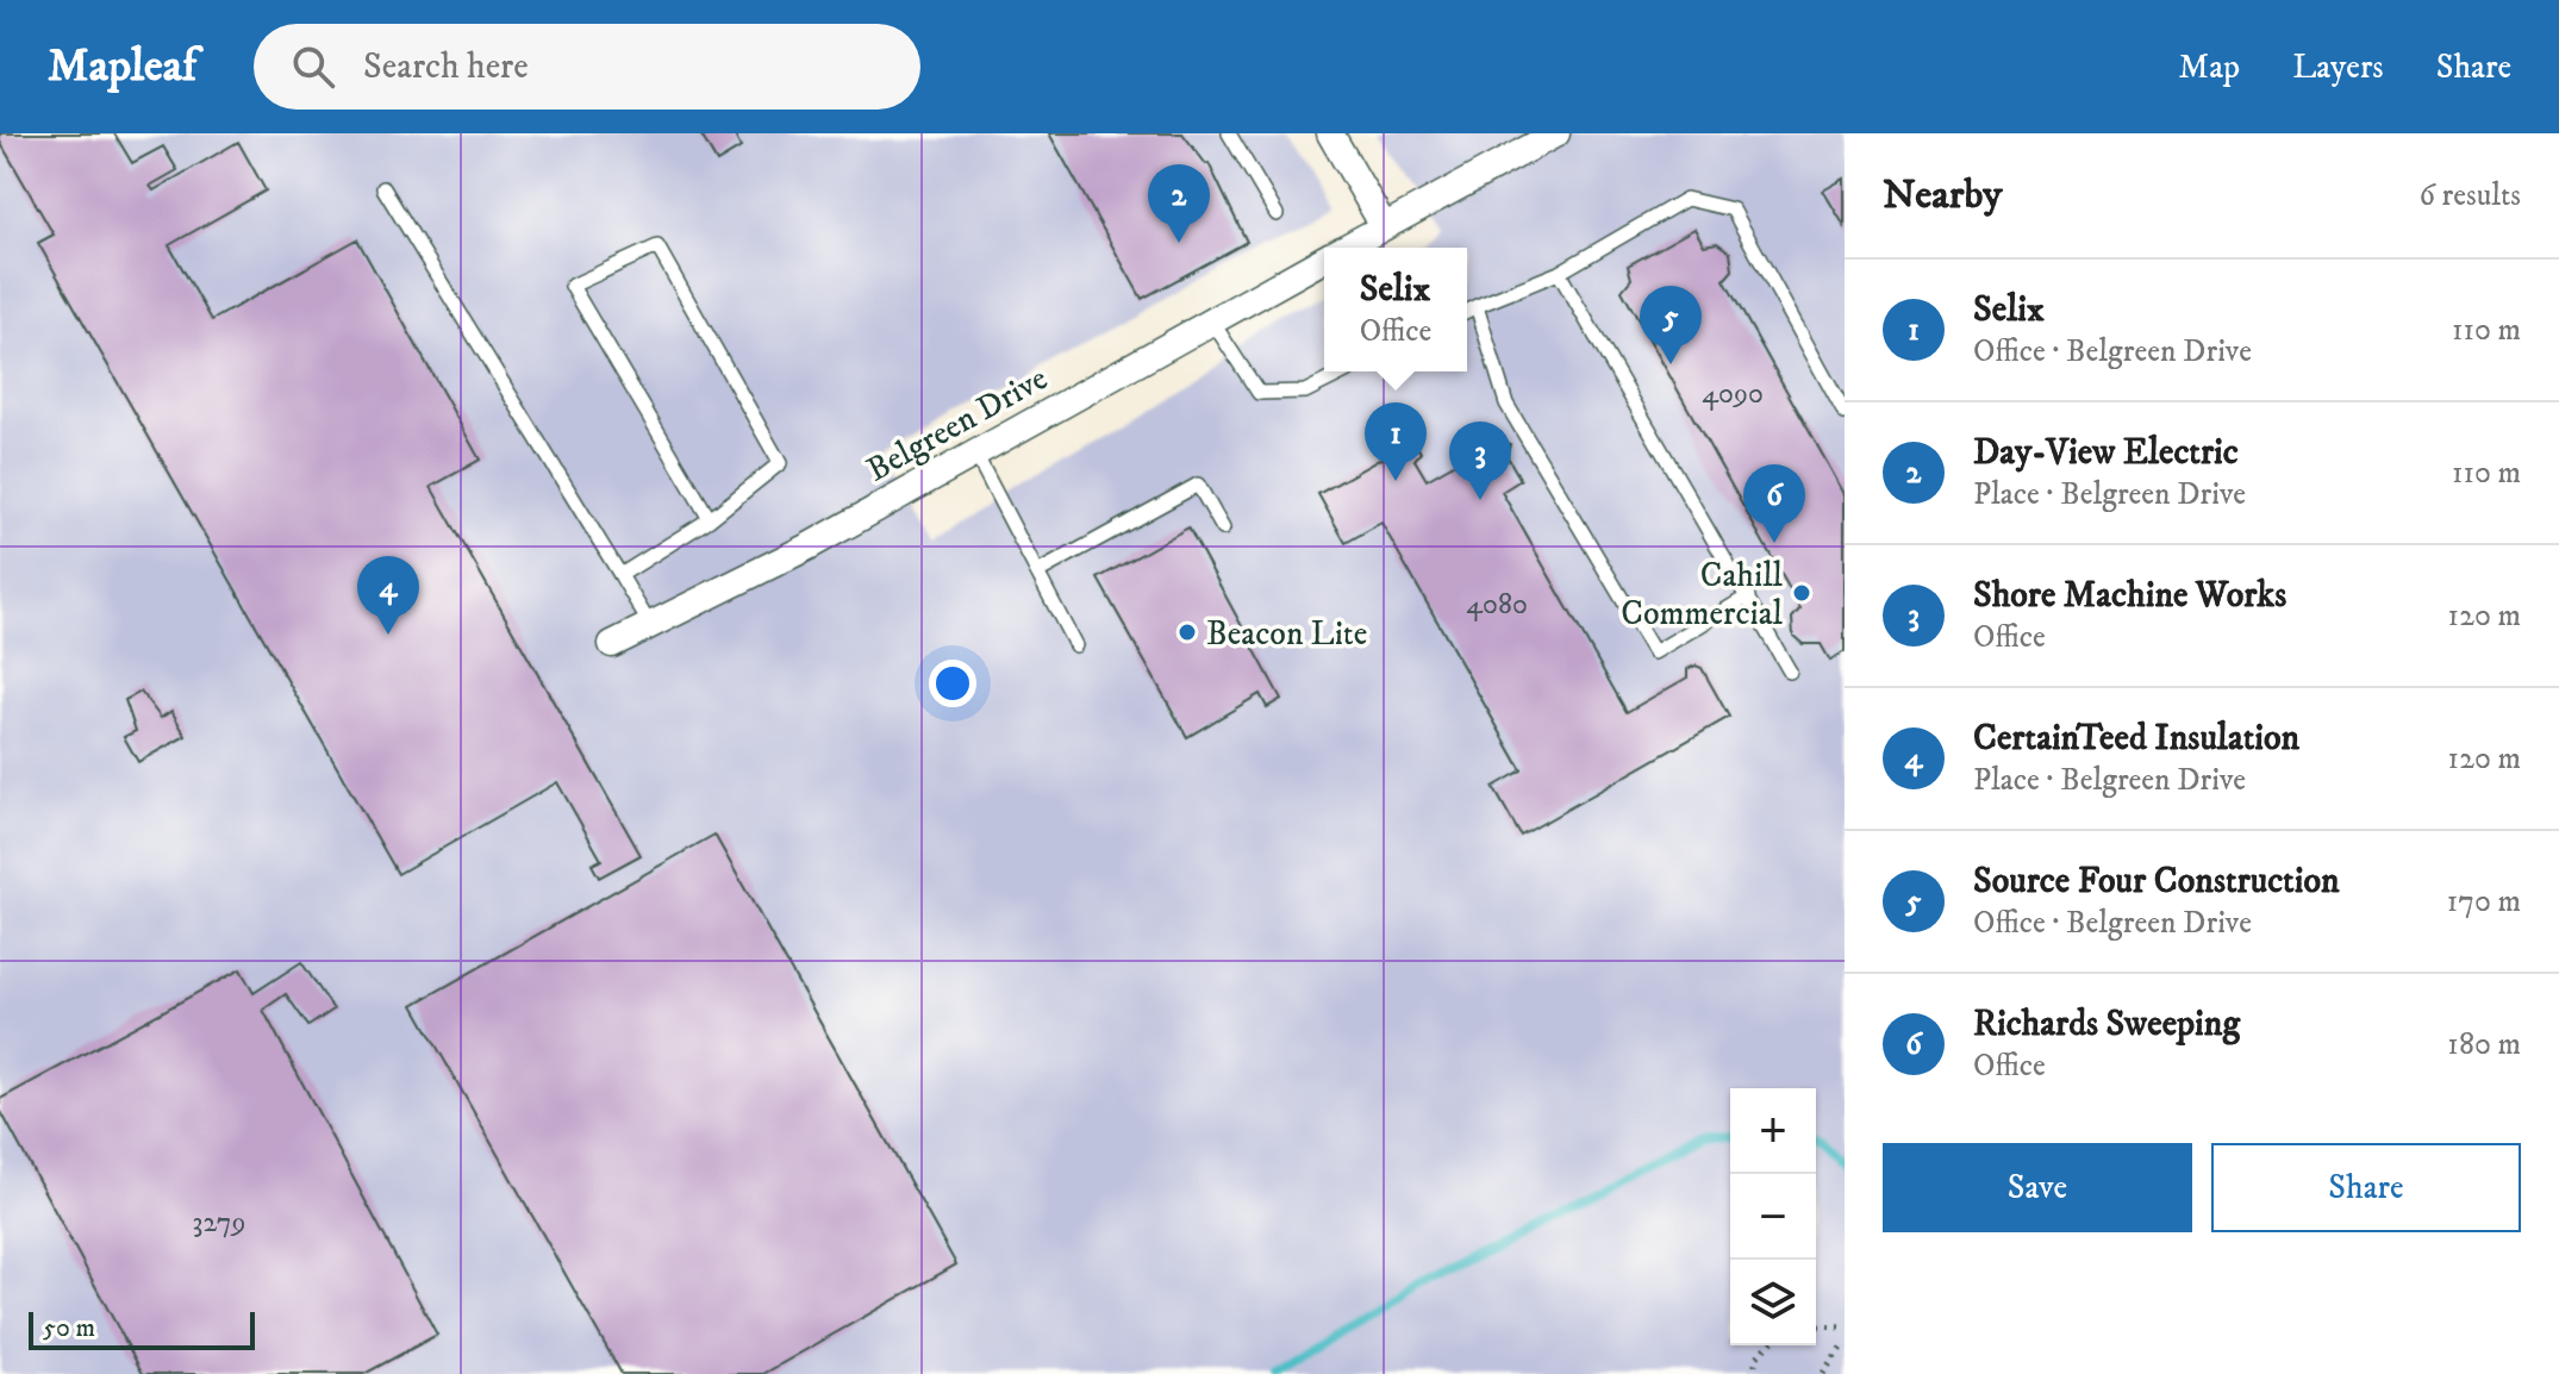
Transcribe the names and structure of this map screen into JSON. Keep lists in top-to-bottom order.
{
  "streets": {
    "street": ["Belgreen Drive"]
  },
  "places": ["Cahill Commercial", "Beacon Lite"],
  "house_numbers": ["4090", "4080", "3279"],
  "scale_bar": "50 m",
  "page": {
    "header": "Mapleaf",
    "search": "Search here",
    "nav": ["Map", "Layers", "Share"],
    "heading": ["Nearby", "6 results"],
    "pins": [
      "2",
      "5",
      "1",
      "3",
      "6",
      "4"
    ],
    "popup": ["Selix", "Office"],
    "list": [
      {
        "mark": "1",
        "name": "Selix",
        "note": "Office · Belgreen Drive",
        "value": "110 m"
      },
      {
        "mark": "2",
        "name": "Day-View Electric",
        "note": "Place · Belgreen Drive",
        "value": "110 m"
      },
      {
        "mark": "3",
        "name": "Shore Machine Works",
        "note": "Office",
        "value": "120 m"
      },
      {
        "mark": "4",
        "name": "CertainTeed Insulation",
        "note": "Place · Belgreen Drive",
        "value": "120 m"
      },
      {
        "mark": "5",
        "name": "Source Four Construction",
        "note": "Office · Belgreen Drive",
        "value": "170 m"
      },
      {
        "mark": "6",
        "name": "Richards Sweeping",
        "note": "Office",
        "value": "180 m"
      }
    ],
    "map_buttons": ["+", "−"],
    "buttons": ["Save", "Share"],
    "scale": "50 m"
  }
}
